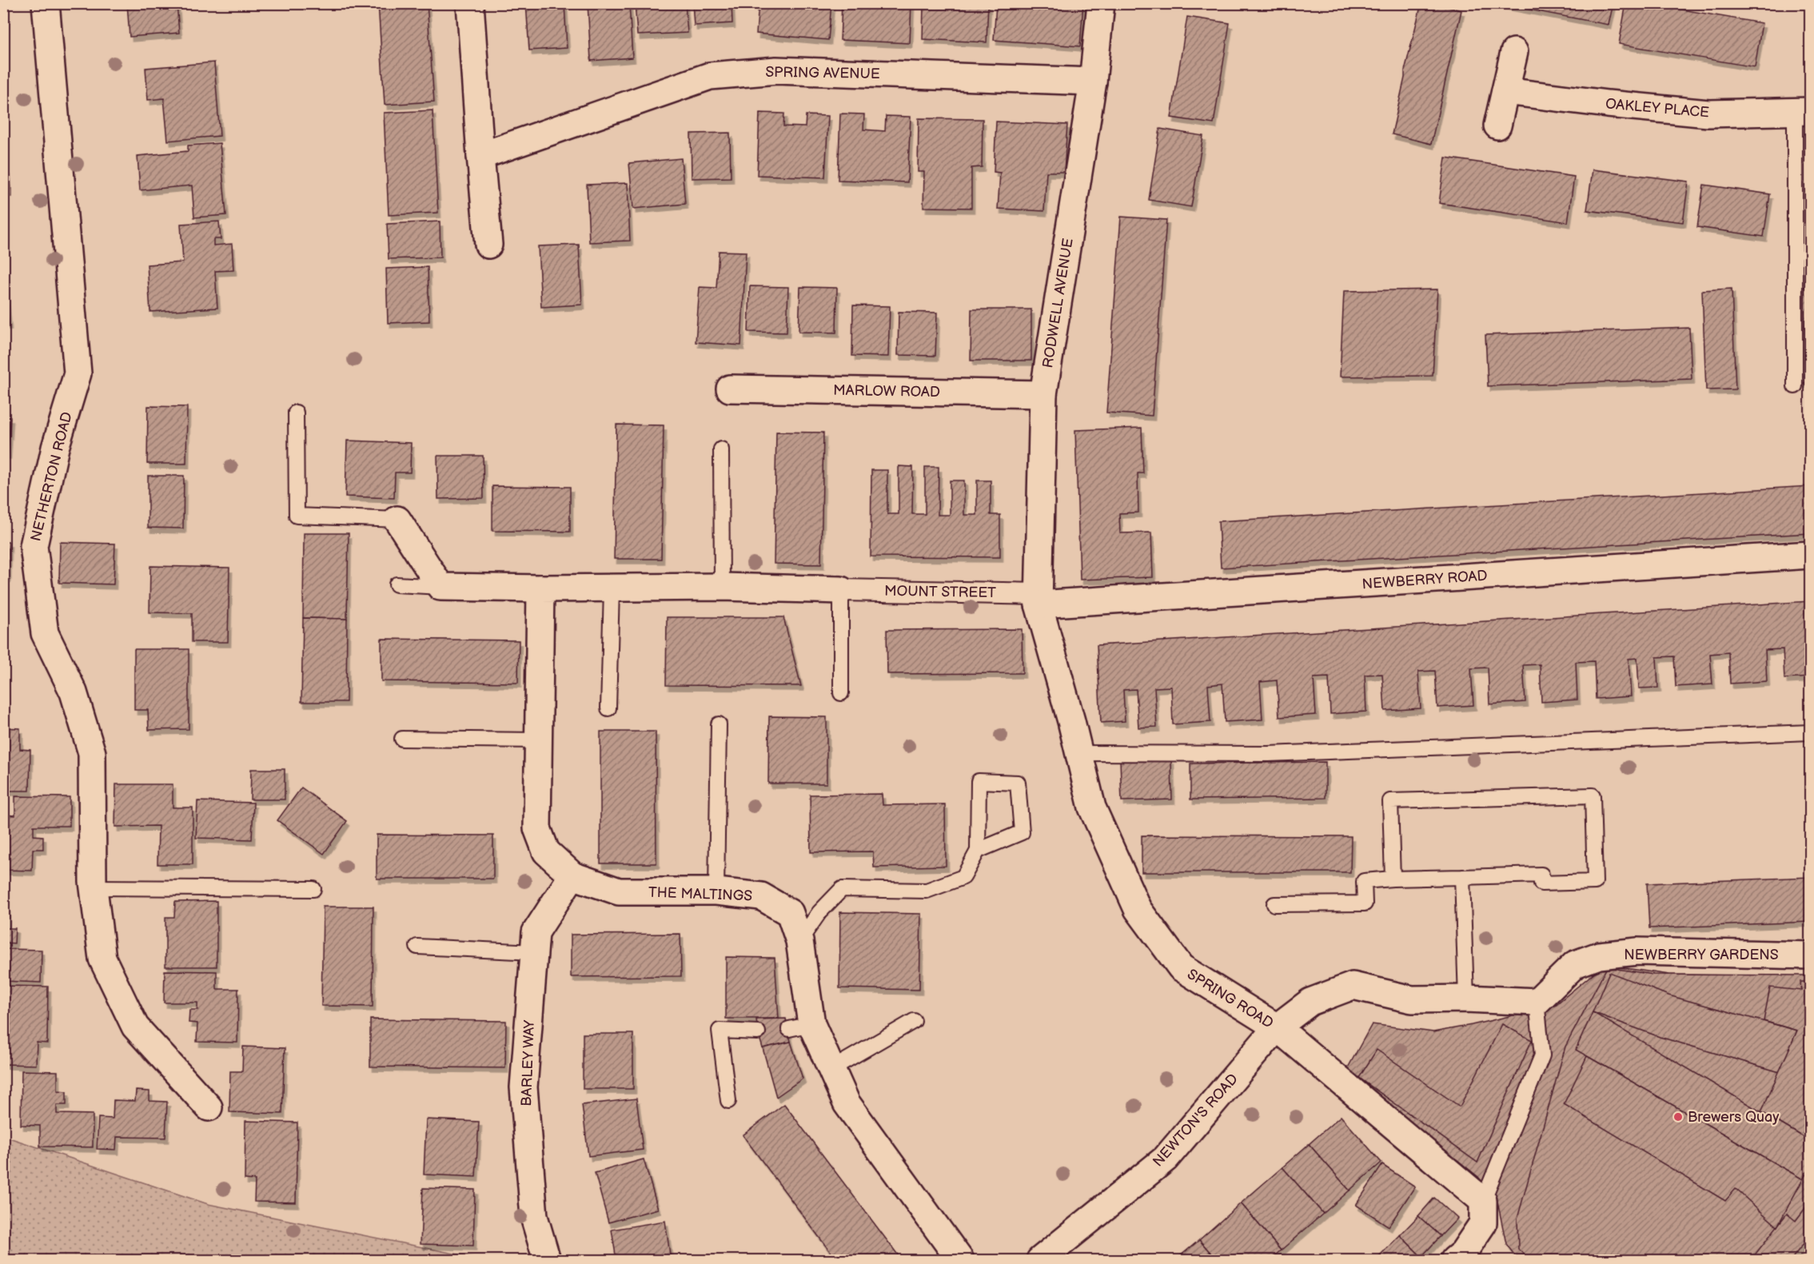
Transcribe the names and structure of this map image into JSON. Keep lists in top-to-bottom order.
{
  "streets": {
    "street": [
      "SPRING AVENUE",
      "OAKLEY PLACE",
      "RODWELL AVENUE",
      "MARLOW ROAD",
      "NETHERTON ROAD",
      "NEWBERRY ROAD",
      "MOUNT STREET",
      "THE MALTINGS",
      "NEWBERRY GARDENS",
      "SPRING ROAD",
      "BARLEY WAY",
      "NEWTON'S ROAD"
    ]
  },
  "crossings": [
    ["SPRING AVENUE", "RODWELL AVENUE"],
    ["RODWELL AVENUE", "MARLOW ROAD"],
    ["RODWELL AVENUE", "NEWBERRY ROAD"],
    ["RODWELL AVENUE", "MOUNT STREET"],
    ["RODWELL AVENUE", "SPRING ROAD"],
    ["NEWBERRY ROAD", "MOUNT STREET"],
    ["NEWBERRY ROAD", "SPRING ROAD"],
    ["MOUNT STREET", "SPRING ROAD"],
    ["THE MALTINGS", "BARLEY WAY"],
    ["SPRING ROAD", "NEWTON'S ROAD"]
  ],
  "places": ["Brewers Quay"]
}
